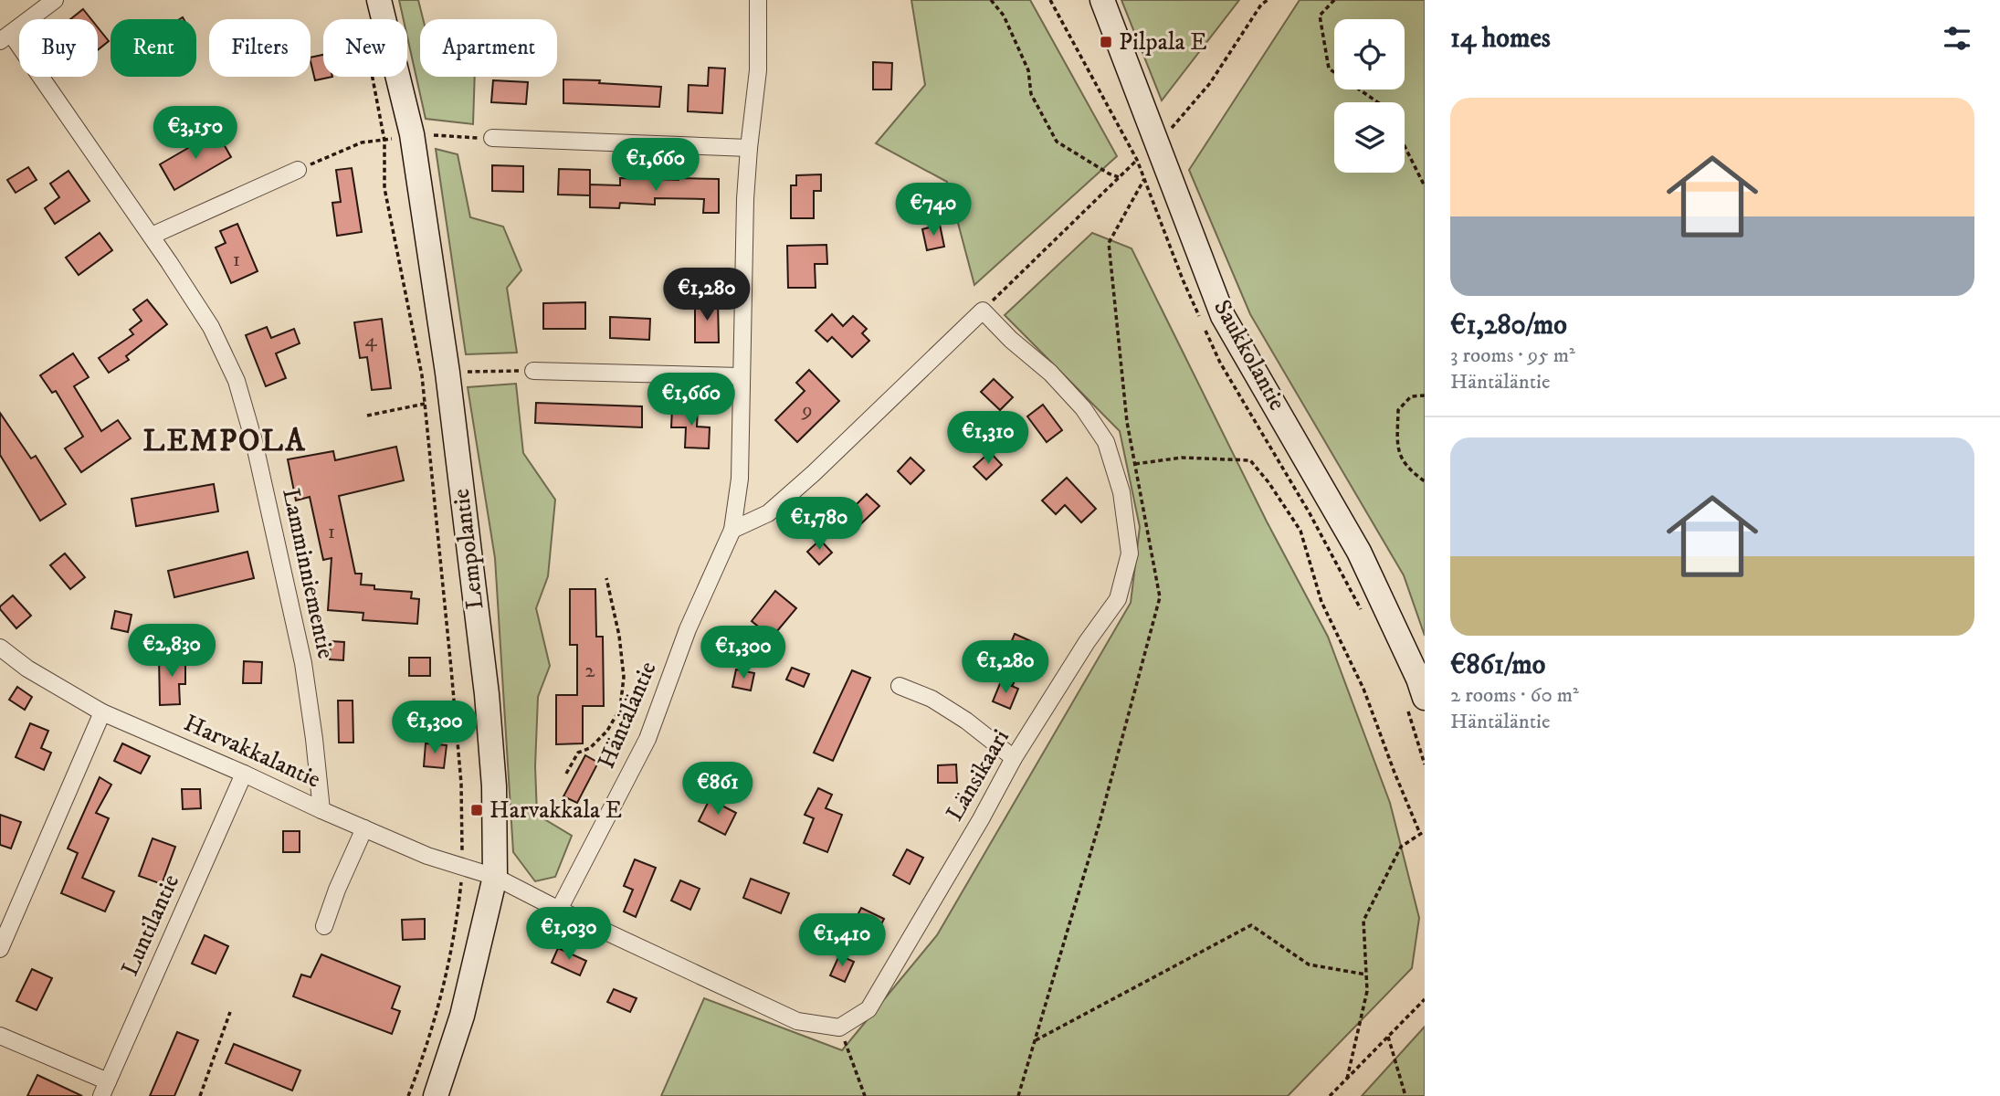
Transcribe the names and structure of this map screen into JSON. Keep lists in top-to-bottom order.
{
  "streets": {
    "street": [
      "Saukkolantie",
      "Lempolantie",
      "Lamminniementie",
      "Häntäläntie",
      "Harvakkalantie",
      "Länsikaari",
      "Luntilantie"
    ]
  },
  "crossings": [
    ["Lempolantie", "Harvakkalantie"],
    ["Lamminniementie", "Harvakkalantie"],
    ["Harvakkalantie", "Luntilantie"]
  ],
  "districts": ["LEMPOLA"],
  "places": {
    "transit": ["Pilpala E", "Harvakkala E"]
  },
  "house_numbers": [
    "1",
    "4",
    "9",
    "1",
    "2"
  ],
  "page": {
    "heading": "14 homes",
    "chip": [
      "Buy",
      "Rent",
      "Filters",
      "New",
      "Apartment"
    ],
    "list": [
      {
        "name": "€1,280/mo",
        "note": "3 rooms · 95 m² · Häntäläntie"
      },
      {
        "name": "€861/mo",
        "note": "2 rooms · 60 m² · Häntäläntie"
      }
    ],
    "price": [
      "€3,150",
      "€1,660",
      "€740",
      "€1,280",
      "€1,660",
      "€1,310",
      "€1,780",
      "€2,830",
      "€1,300",
      "€1,280",
      "€1,300",
      "€861",
      "€1,030",
      "€1,410"
    ]
  }
}
